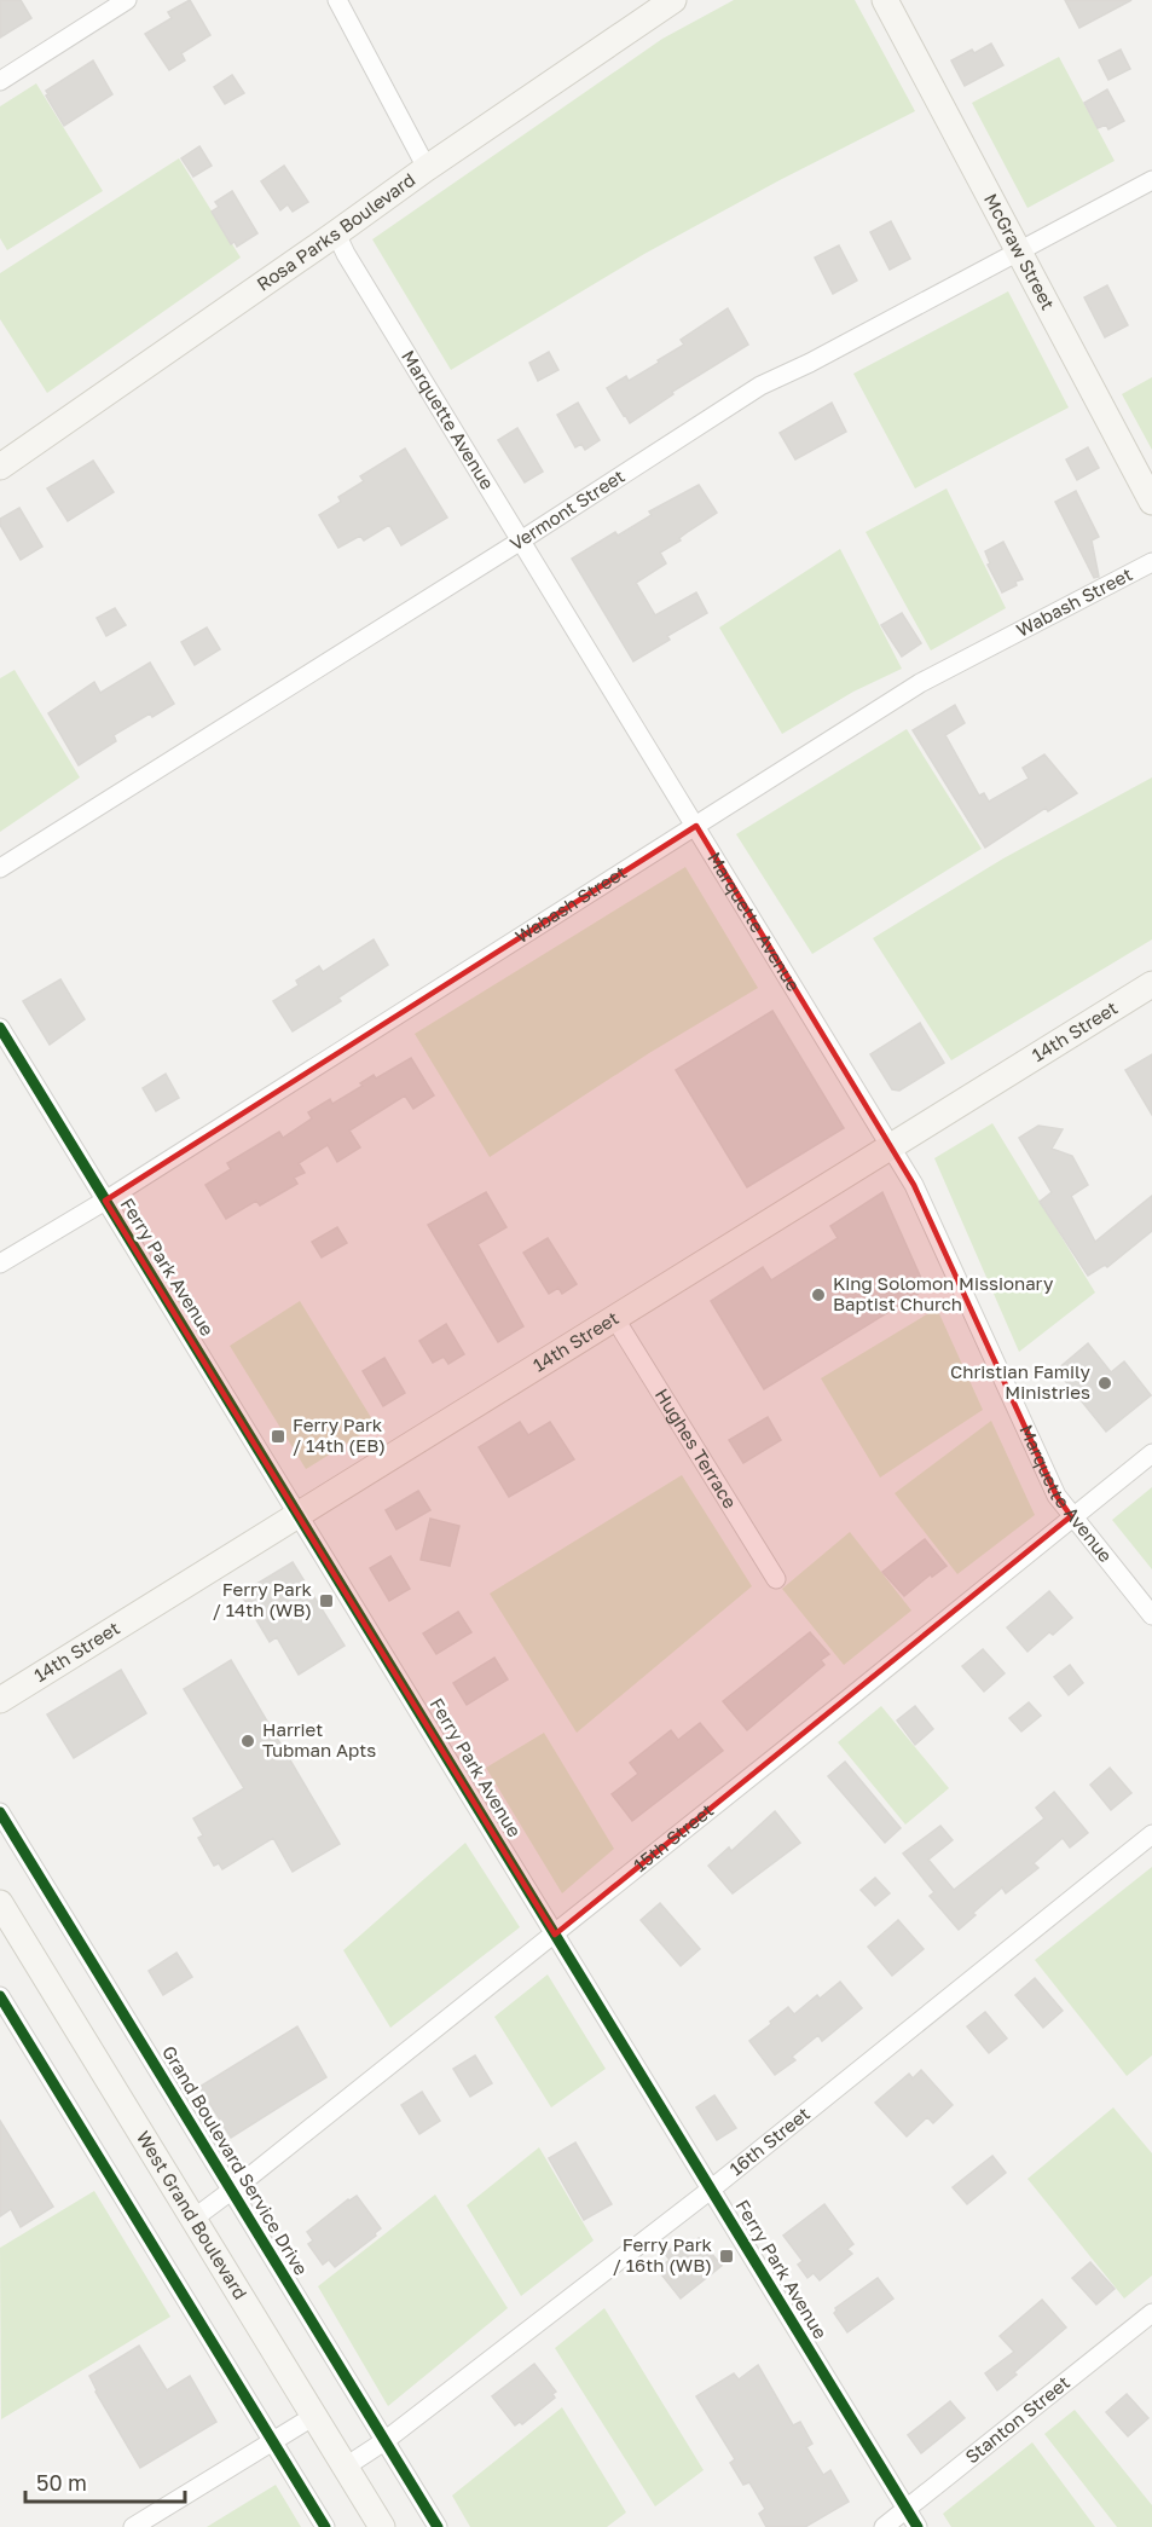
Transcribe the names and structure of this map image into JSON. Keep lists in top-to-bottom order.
{
  "streets": {
    "street": [
      "Rosa Parks Boulevard",
      "McGraw Street",
      "Marquette Avenue",
      "Vermont Street",
      "Wabash Street",
      "14th Street",
      "Ferry Park Avenue",
      "Hughes Terrace",
      "15th Street",
      "16th Street",
      "Grand Boulevard Service Drive",
      "West Grand Boulevard",
      "Stanton Street"
    ]
  },
  "crossings": [
    ["Rosa Parks Boulevard", "Marquette Avenue"],
    ["McGraw Street", "Vermont Street"],
    ["Marquette Avenue", "Vermont Street"],
    ["Marquette Avenue", "Wabash Street"],
    ["Marquette Avenue", "14th Street"],
    ["Marquette Avenue", "15th Street"],
    ["Wabash Street", "Ferry Park Avenue"],
    ["14th Street", "Ferry Park Avenue"],
    ["14th Street", "Hughes Terrace"],
    ["Ferry Park Avenue", "15th Street"],
    ["Ferry Park Avenue", "16th Street"],
    ["Ferry Park Avenue", "Stanton Street"],
    ["15th Street", "Grand Boulevard Service Drive"],
    ["15th Street", "West Grand Boulevard"],
    ["16th Street", "Grand Boulevard Service Drive"],
    ["16th Street", "West Grand Boulevard"]
  ],
  "places": {
    "other": ["King Solomon Missionary Baptist Church", "Christian Family Ministries", "Harriet Tubman Apts"],
    "transit": ["Ferry Park / 14th (EB)", "Ferry Park / 14th (WB)", "Ferry Park / 16th (WB)"]
  },
  "scale_bar": "50 m"
}
